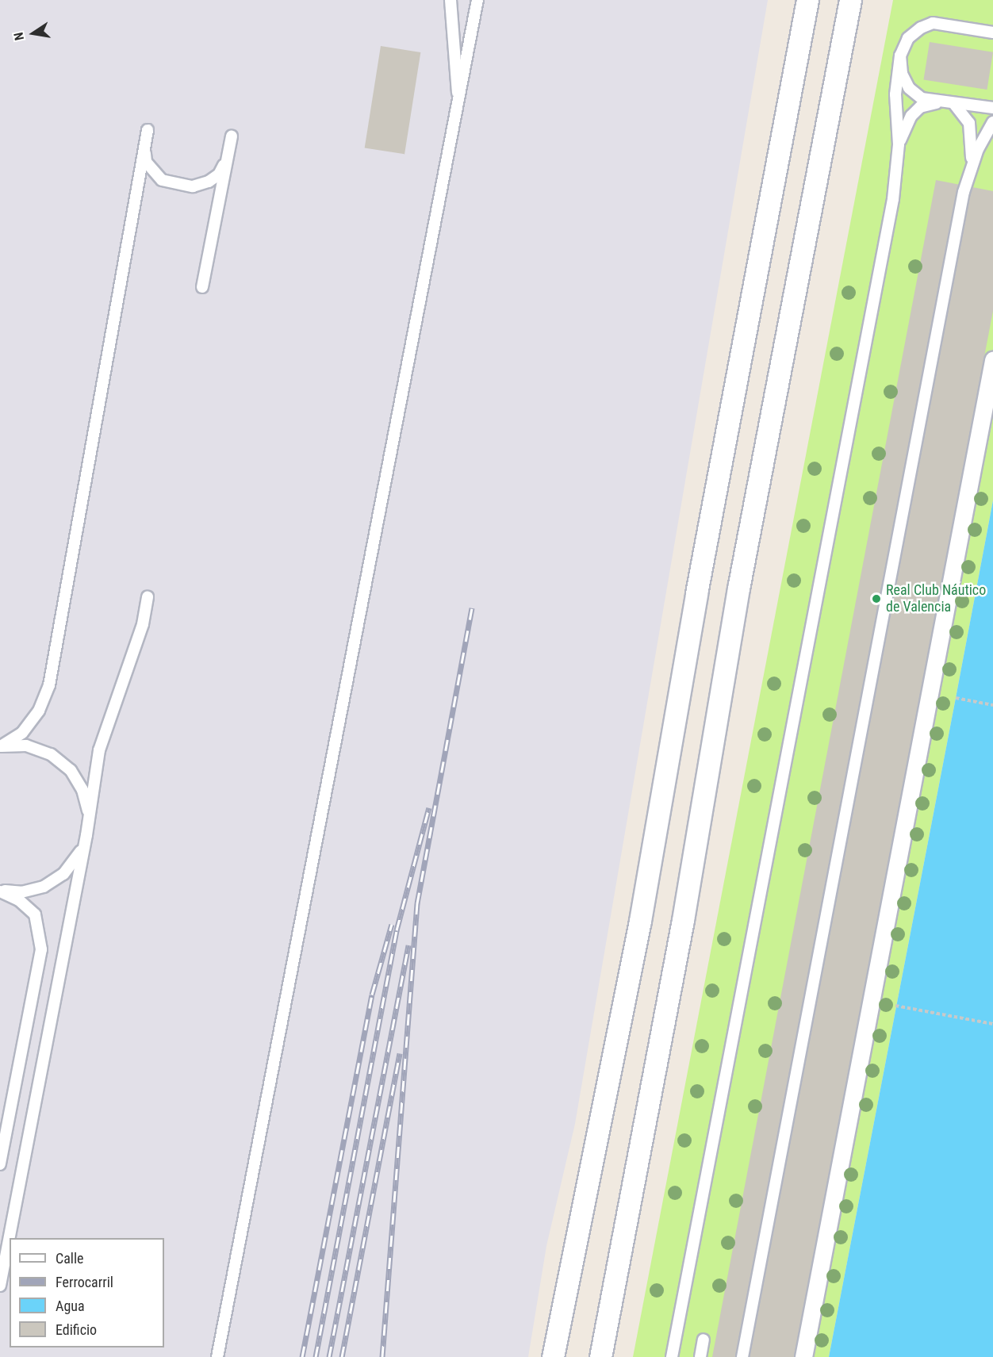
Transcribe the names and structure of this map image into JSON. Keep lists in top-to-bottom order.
{
  "places": ["Real Club Náutico de Valencia"],
  "legend": [
    "Calle",
    "Ferrocarril",
    "Agua",
    "Edificio"
  ],
  "north": "left"
}
